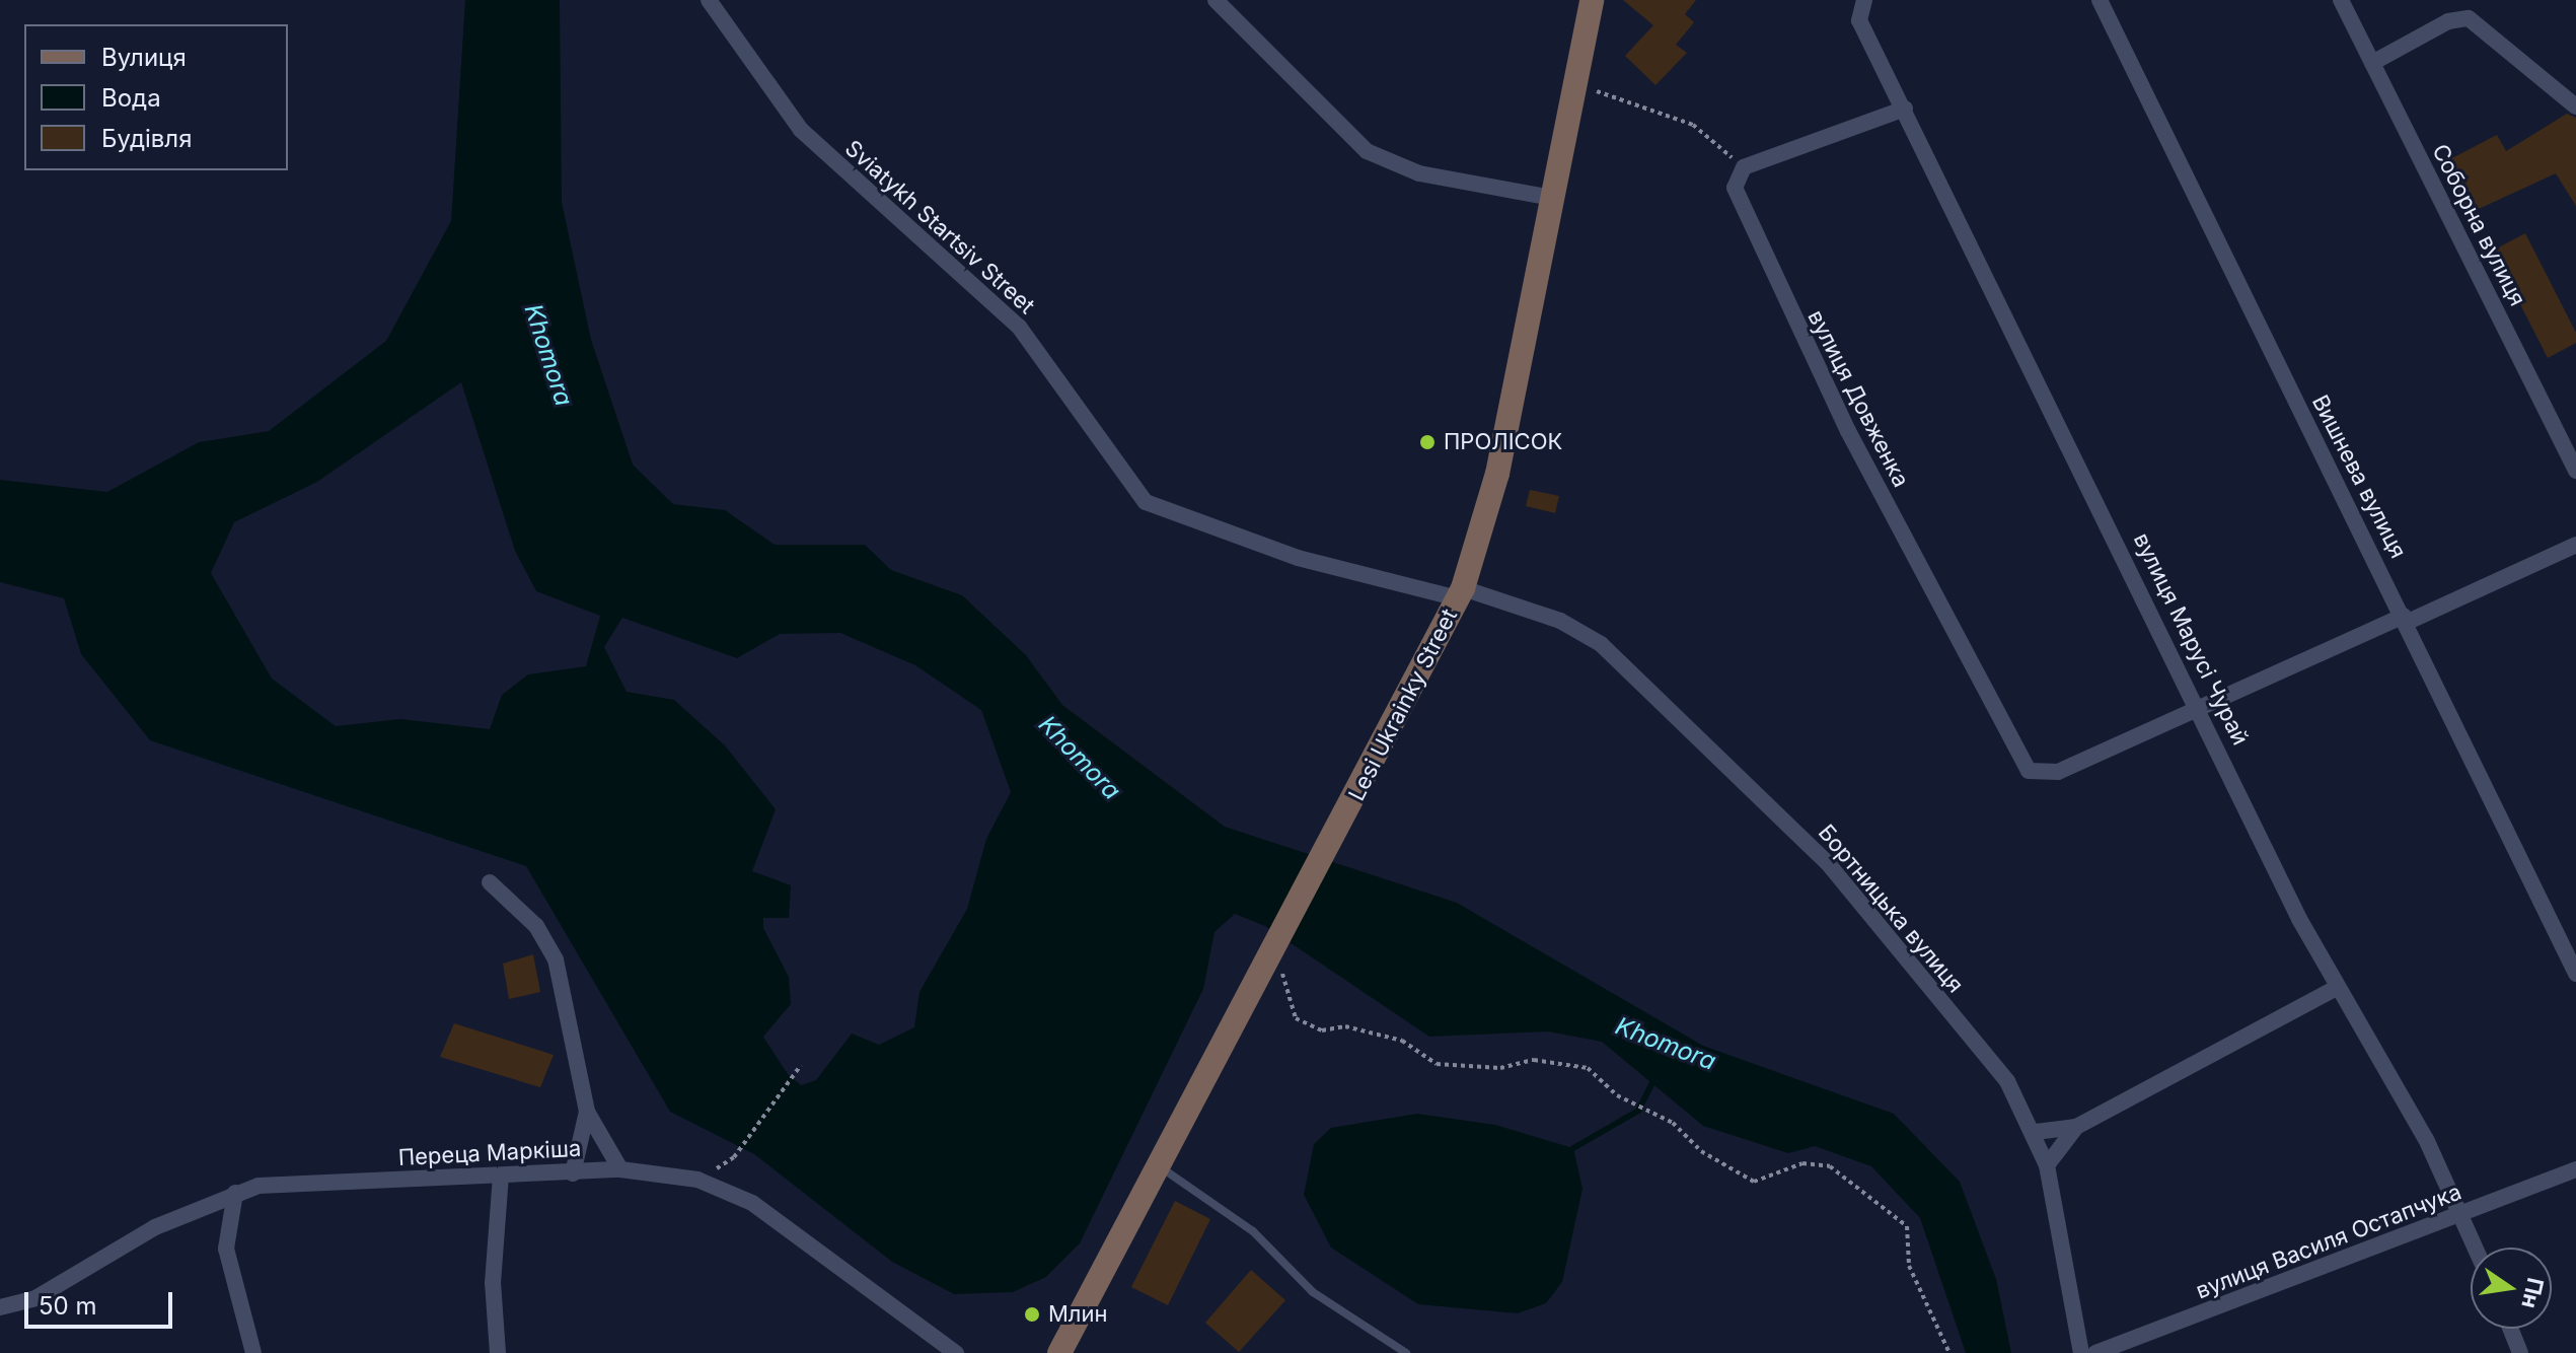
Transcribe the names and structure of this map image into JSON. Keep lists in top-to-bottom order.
{
  "streets": {
    "main road": ["Lesi Ukrainky Street"],
    "street": [
      "Соборна вулиця",
      "Sviatykh Startsiv Street",
      "вулиця Довженка",
      "Вишнева вулиця",
      "вулиця Марусі Чурай",
      "Бортницька вулиця",
      "Переца Маркіша",
      "вулиця Василя Остапчука"
    ]
  },
  "crossings": [
    ["Sviatykh Startsiv Street", "Lesi Ukrainky Street"],
    ["Sviatykh Startsiv Street", "Бортницька вулиця"],
    ["вулиця Довженка", "вулиця Марусі Чурай"],
    ["вулиця Марусі Чурай", "вулиця Василя Остапчука"],
    ["Lesi Ukrainky Street", "Бортницька вулиця"]
  ],
  "water": ["Khomora"],
  "places": ["ПРОЛІСОК", "Млин"],
  "legend": ["Вулиця", "Вода", "Будівля"],
  "scale_bar": "50 m",
  "north": "right"
}
